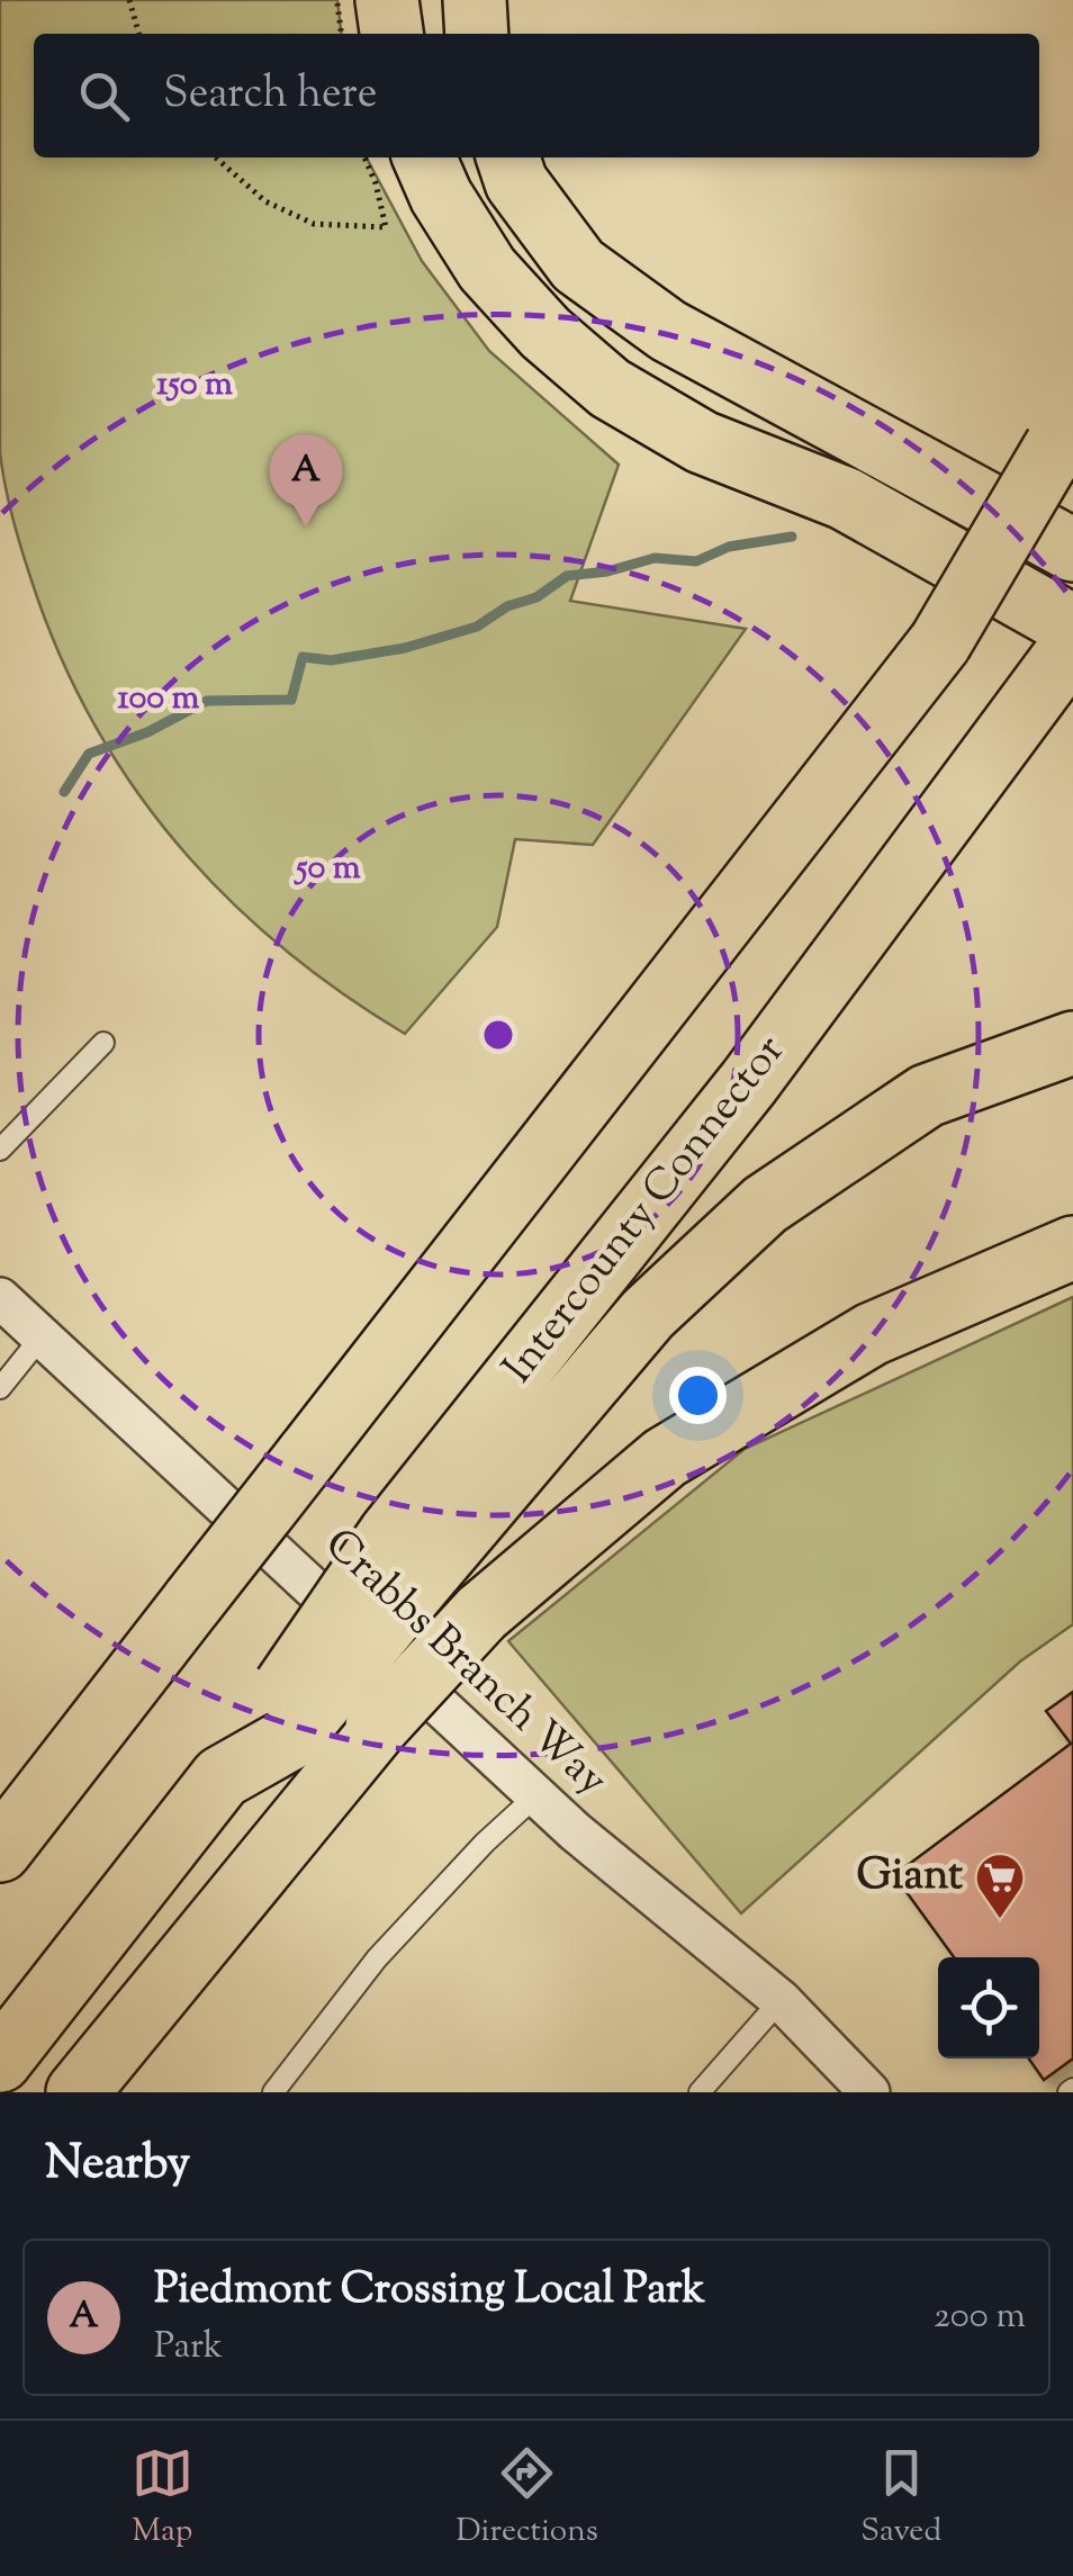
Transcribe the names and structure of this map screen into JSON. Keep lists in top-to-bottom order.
{
  "streets": {
    "highway": ["Intercounty Connector"],
    "street": ["Crabbs Branch Way"]
  },
  "places": {
    "supermarket": ["Giant"]
  },
  "page": {
    "search": "Search here",
    "pins": "A",
    "heading": "Nearby",
    "list": [
      {
        "mark": "A",
        "name": "Piedmont Crossing Local Park",
        "note": "Park",
        "value": "200 m"
      }
    ],
    "nav": ["Map", "Directions", "Saved"]
  },
  "rings": ["150 m", "100 m", "50 m"]
}
